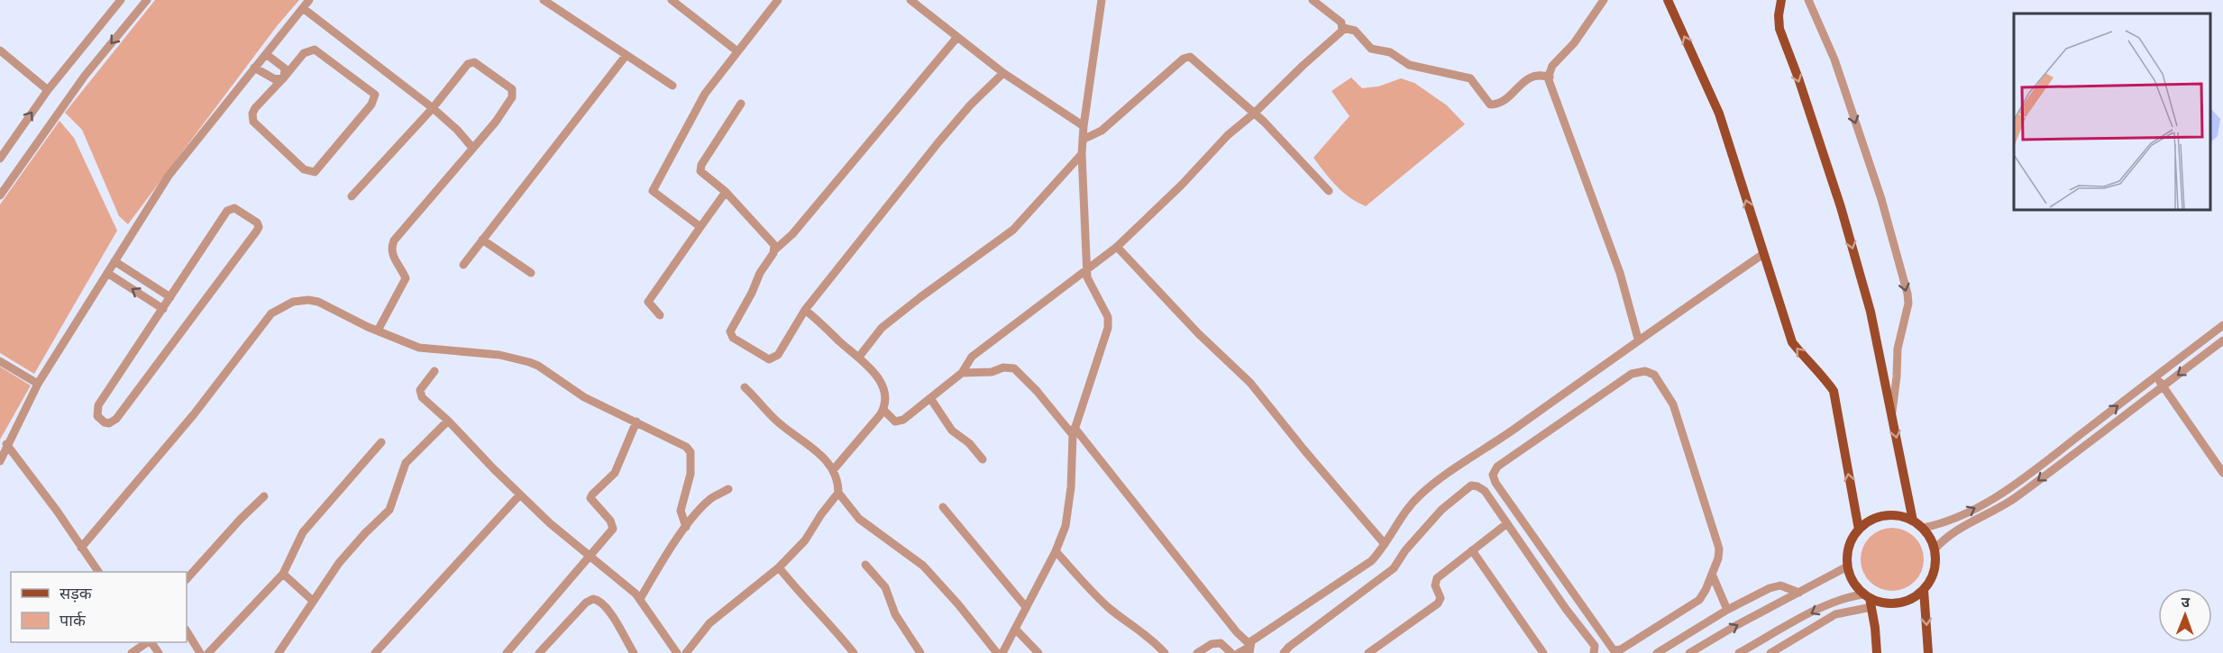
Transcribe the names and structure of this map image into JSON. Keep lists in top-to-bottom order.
{
  "legend": ["सड़क", "पार्क"],
  "north": "top"
}
